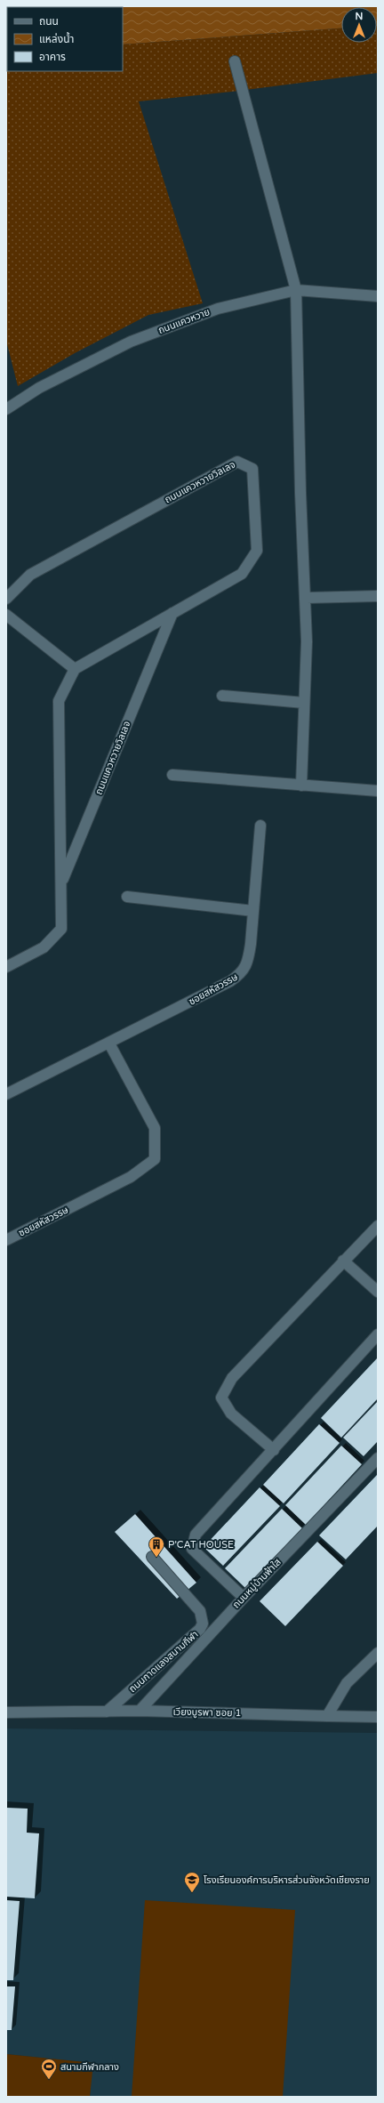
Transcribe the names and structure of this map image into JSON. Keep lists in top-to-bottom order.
{
  "streets": {
    "street": [
      "ถนนแควหวาย",
      "ถนนแควหวายวิลเลจ",
      "ซอยสหัสวรรษ",
      "ถนนหมู่บ้านฟ้าใส",
      "ถนนกาดแลงสนามกีฬา",
      "เวียงบูรพา ซอย 1"
    ]
  },
  "crossings": [
    ["ถนนหมู่บ้านฟ้าใส", "เวียงบูรพา ซอย 1"],
    ["ถนนกาดแลงสนามกีฬา", "เวียงบูรพา ซอย 1"]
  ],
  "places": {
    "building": ["P'CAT HOUSE"],
    "school or university": ["โรงเรียนองค์การบริหารส่วนจังหวัดเชียงราย"],
    "sports": ["สนามกีฬากลาง"]
  },
  "legend": ["ถนน", "แหล่งน้ำ", "อาคาร"],
  "north": "top"
}
